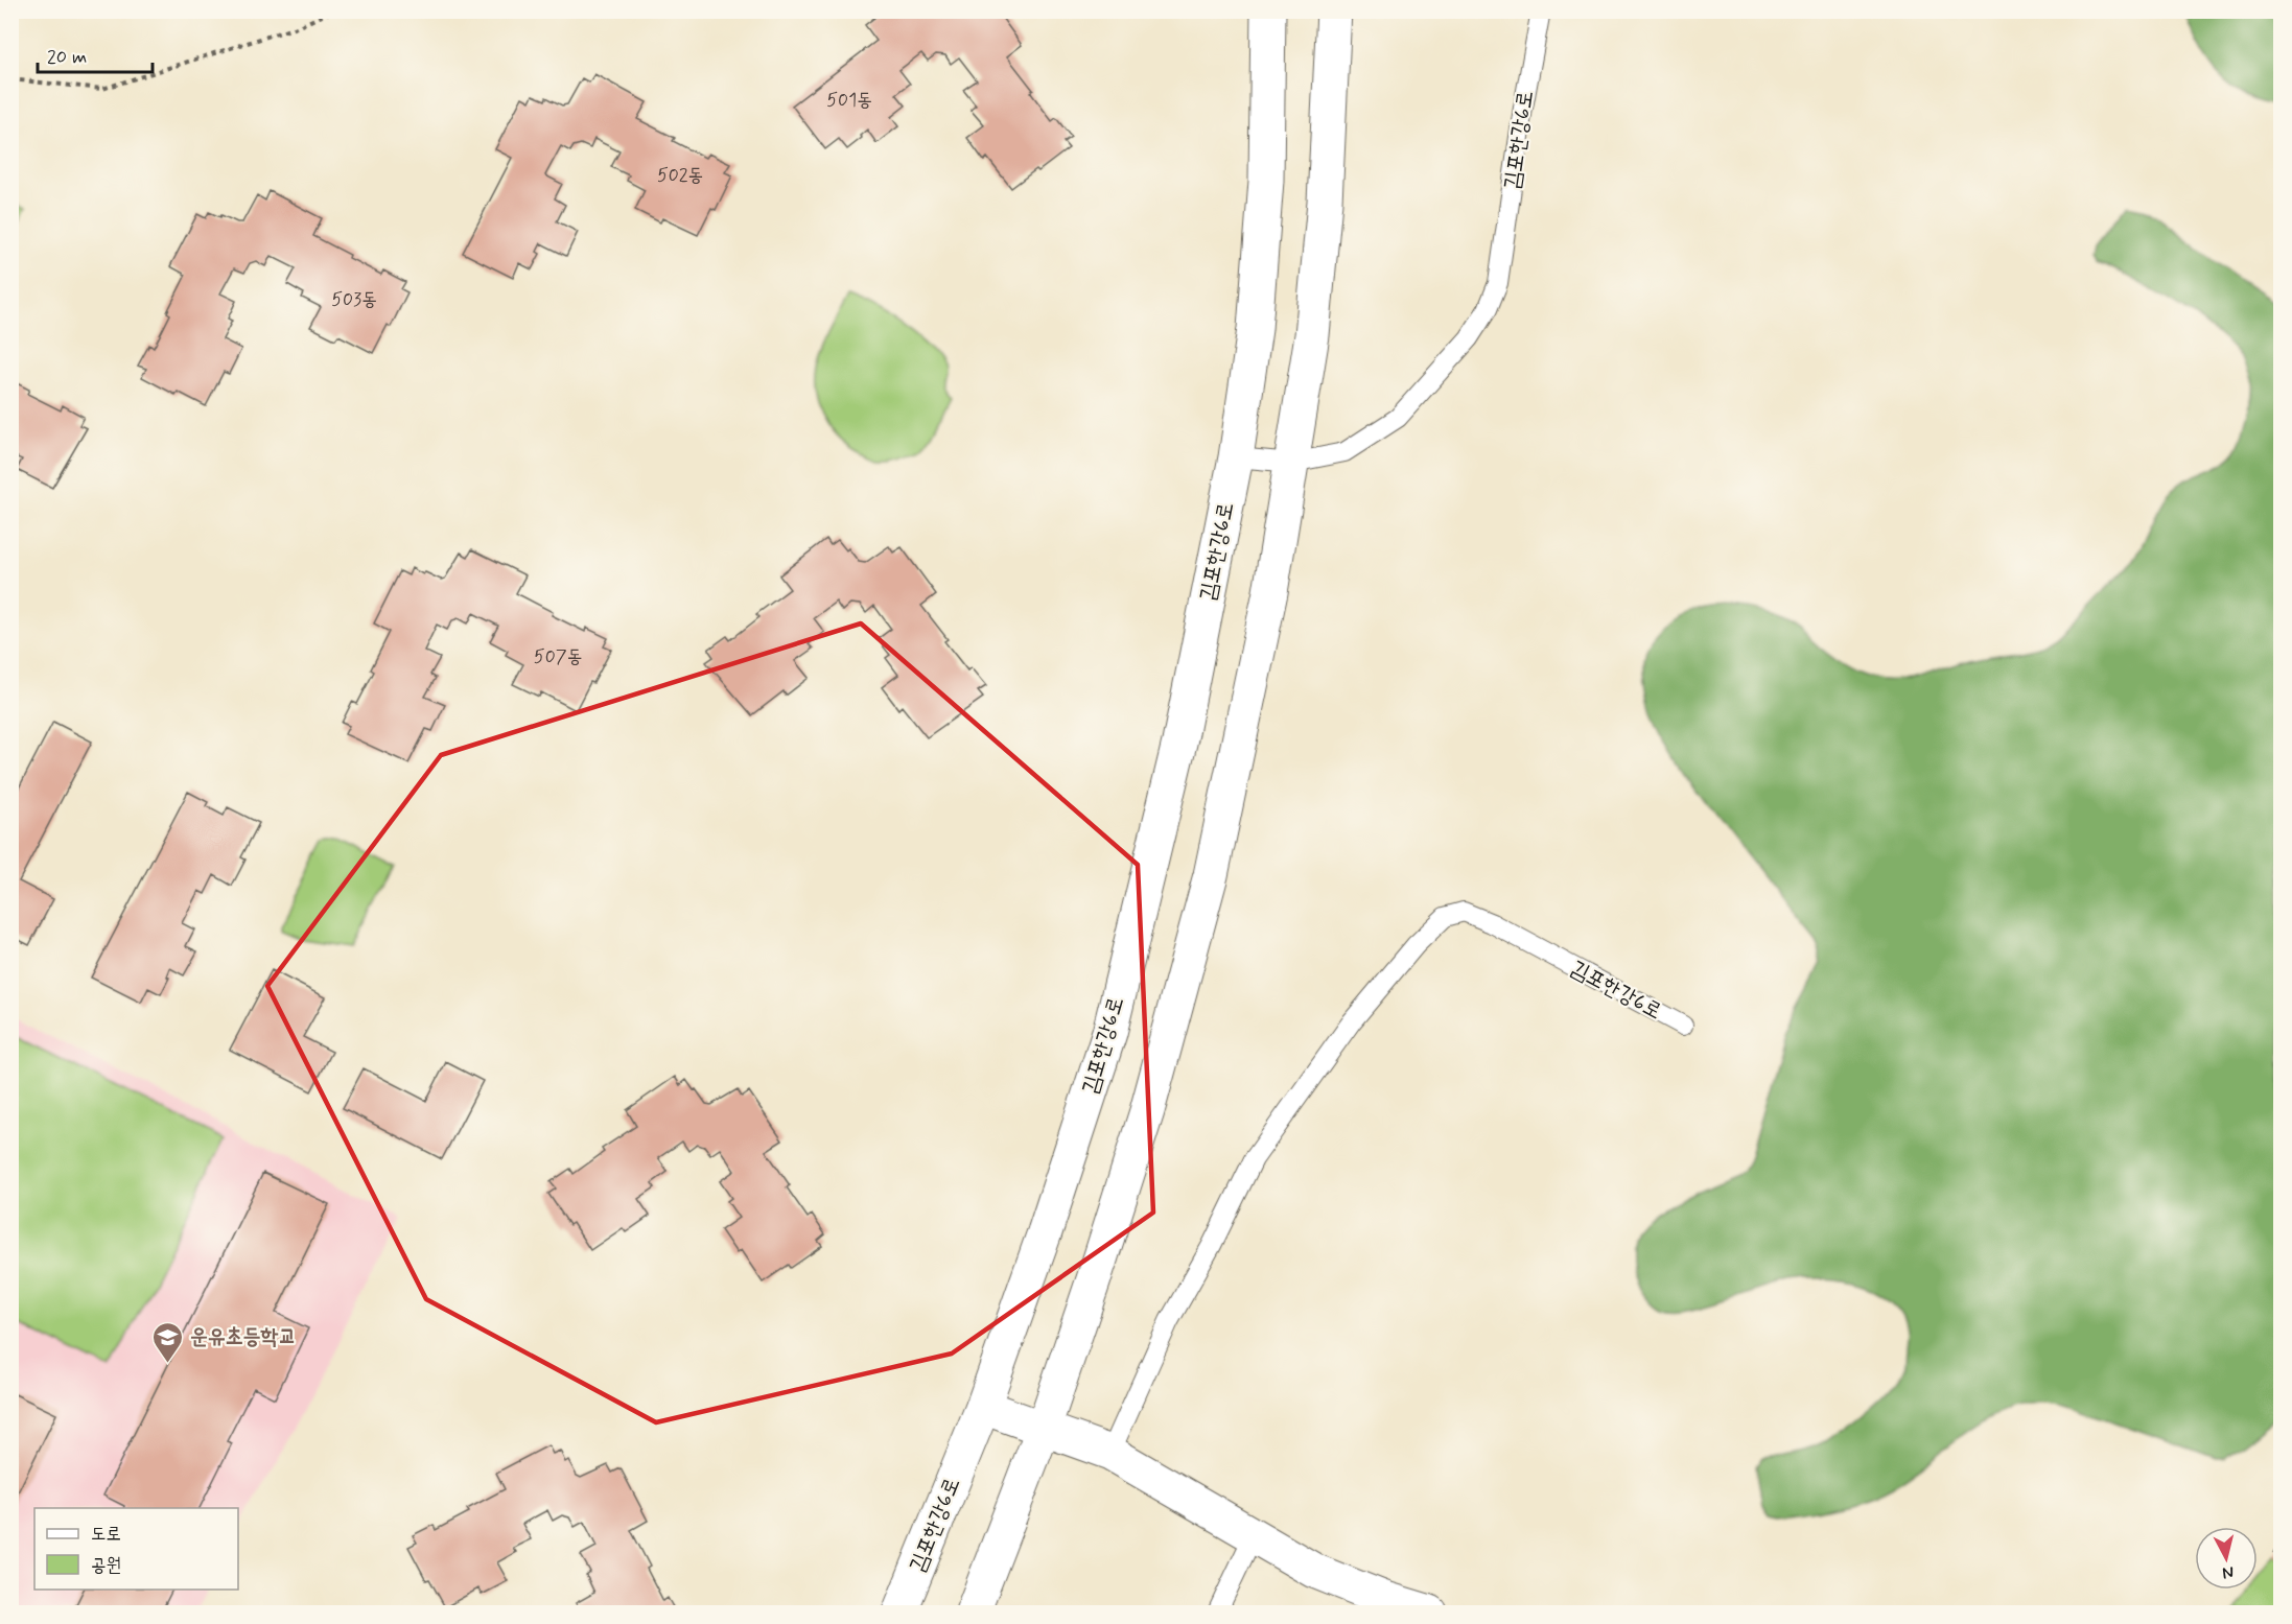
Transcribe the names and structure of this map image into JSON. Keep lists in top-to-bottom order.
{
  "streets": {
    "street": ["김포한강6로"]
  },
  "places": {
    "school or university": ["운유초등학교"]
  },
  "house_numbers": [
    "501동",
    "502동",
    "503동",
    "507동"
  ],
  "legend": ["도로", "공원"],
  "scale_bar": "20 m",
  "north": "bottom"
}
